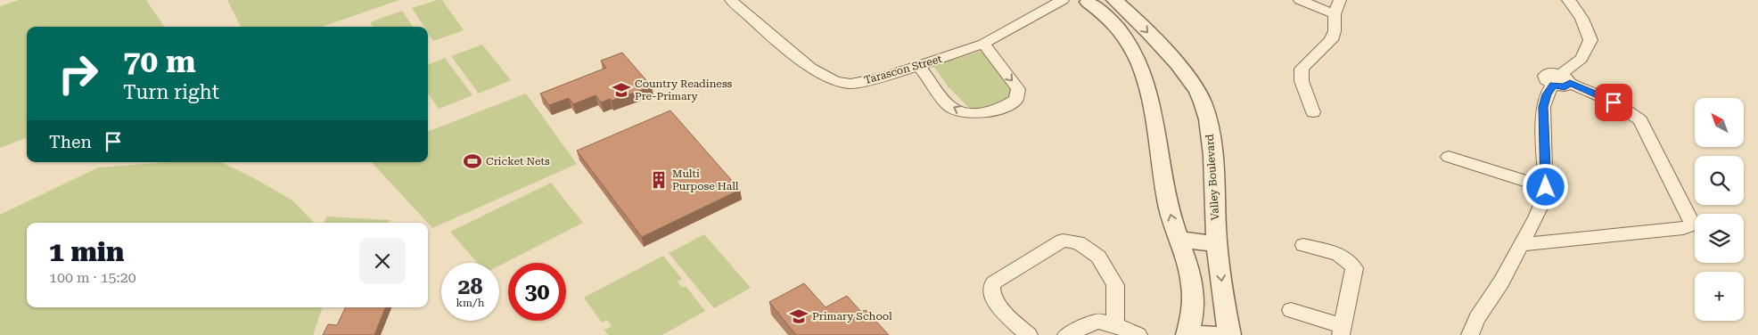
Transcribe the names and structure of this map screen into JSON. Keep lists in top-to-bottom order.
{
  "streets": {
    "street": ["Tarascon Street", "Valley Boulevard"]
  },
  "places": {
    "school or university": ["Country Readiness Pre-Primary", "Primary School"],
    "sports": ["Cricket Nets"],
    "building": ["Multi Purpose Hall"]
  },
  "north": "top left",
  "page": {
    "turn": ["70 m", "Turn right"],
    "map_buttons": "+",
    "then": "Then",
    "heading": ["1 min", "100 m · 15:20"],
    "speed": "28 km/h",
    "limit": "30"
  }
}
